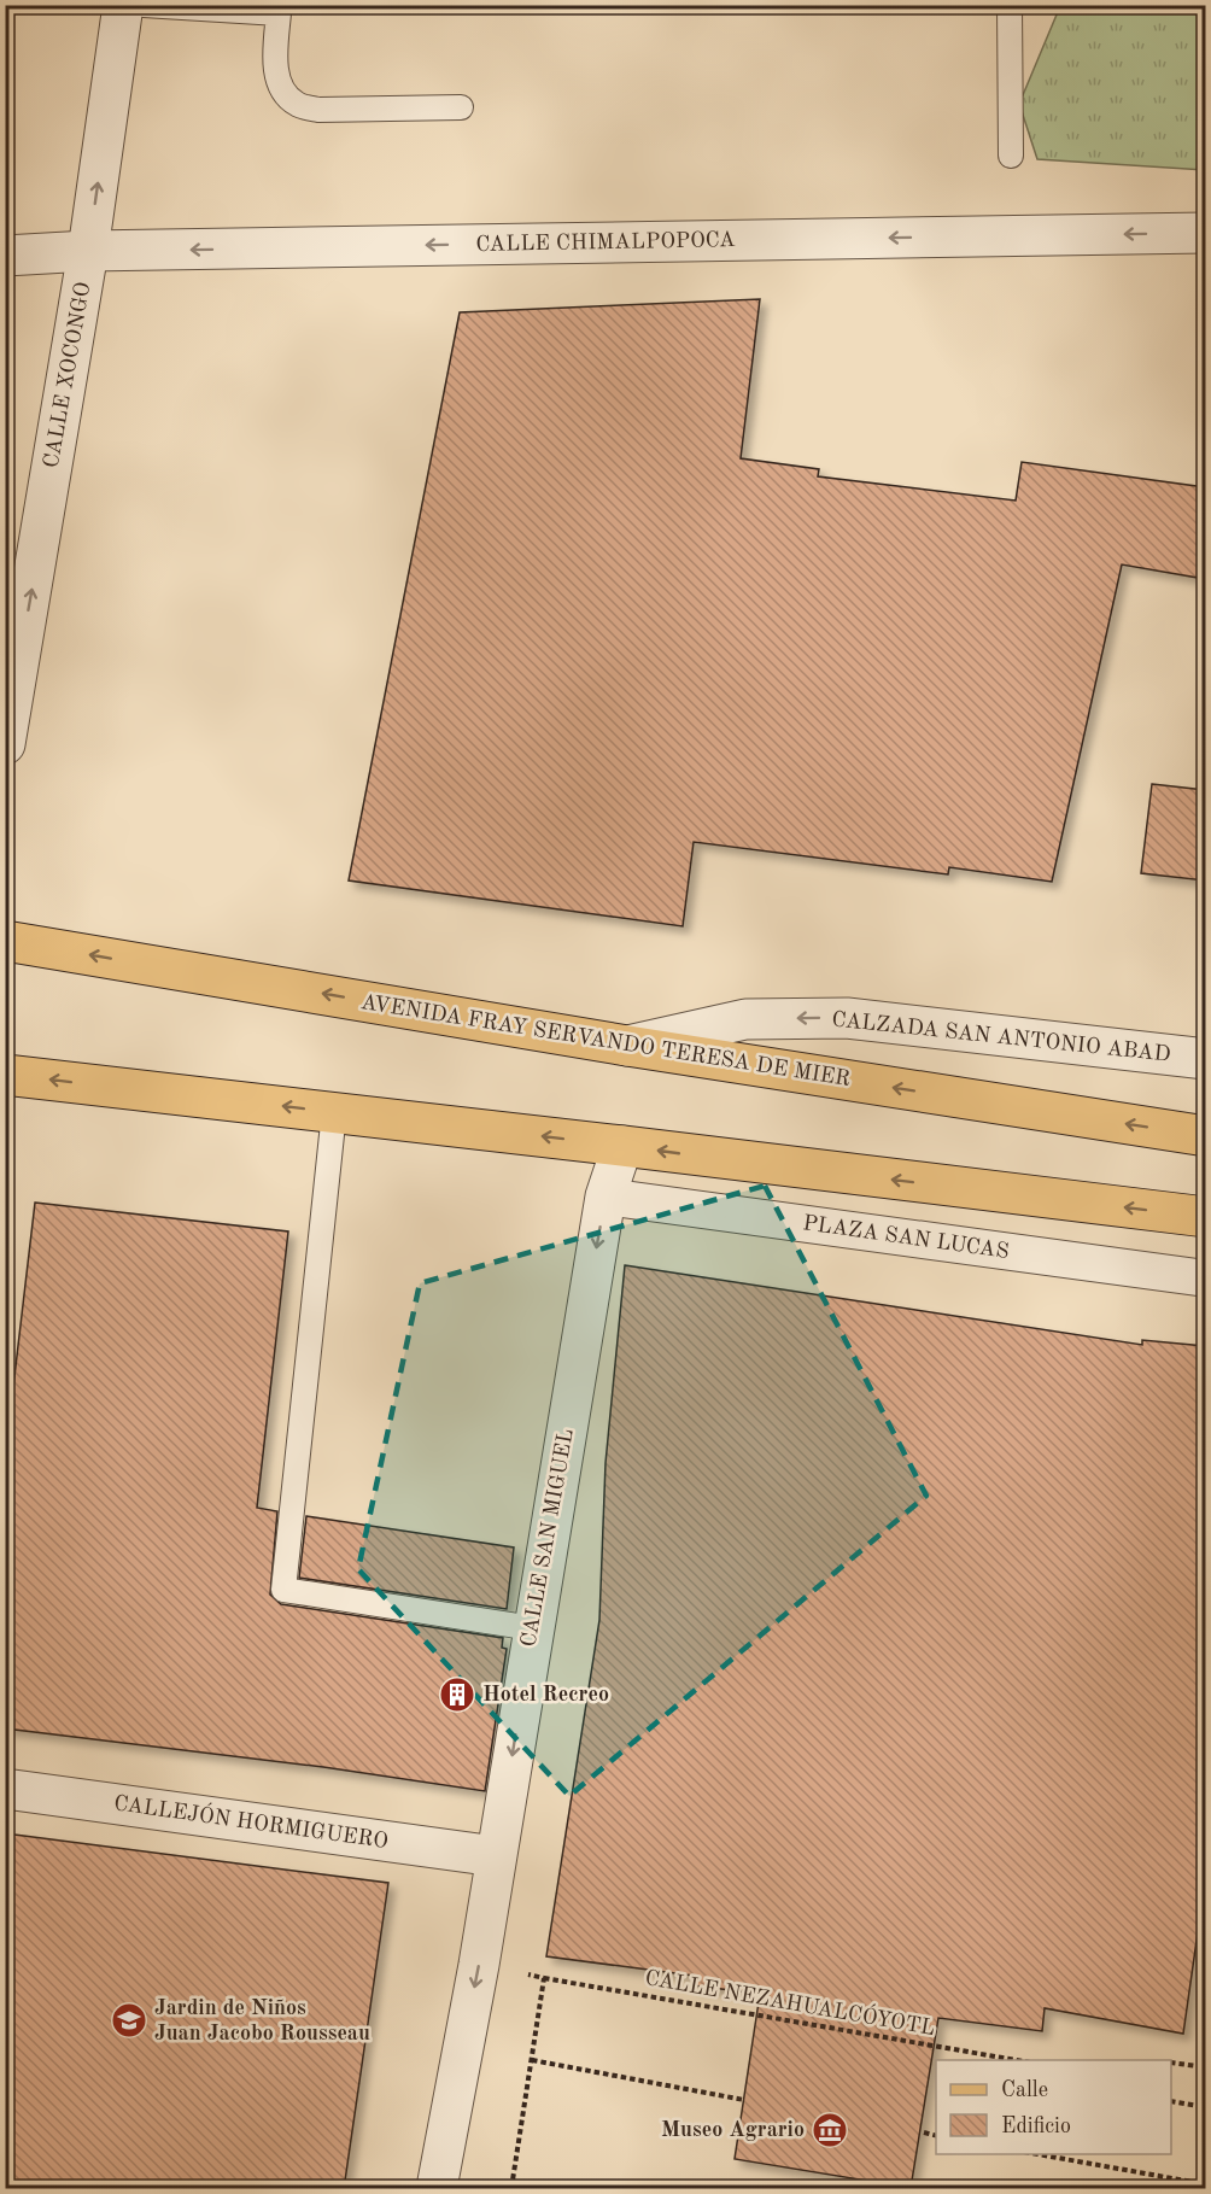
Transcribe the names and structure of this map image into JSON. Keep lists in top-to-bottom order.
{
  "streets": {
    "main road": ["AVENIDA FRAY SERVANDO TERESA DE MIER"],
    "street": [
      "CALLE CHIMALPOPOCA",
      "CALLE XOCONGO",
      "CALZADA SAN ANTONIO ABAD",
      "PLAZA SAN LUCAS",
      "CALLE SAN MIGUEL",
      "CALLEJÓN HORMIGUERO"
    ],
    "path": ["CALLE NEZAHUALCÓYOTL"]
  },
  "crossings": [
    ["CALLE CHIMALPOPOCA", "CALLE XOCONGO"],
    ["CALZADA SAN ANTONIO ABAD", "AVENIDA FRAY SERVANDO TERESA DE MIER"],
    ["PLAZA SAN LUCAS", "CALLE SAN MIGUEL"],
    ["CALLE SAN MIGUEL", "CALLEJÓN HORMIGUERO"]
  ],
  "one_way": [
    "CALLE CHIMALPOPOCA",
    "CALLE XOCONGO",
    "CALZADA SAN ANTONIO ABAD",
    "CALLE SAN MIGUEL"
  ],
  "places": {
    "building": ["Hotel Recreo"],
    "school or university": ["Jardin de Niños Juan Jacobo Rousseau"],
    "museum": ["Museo Agrario"]
  },
  "legend": ["Calle", "Edificio"]
}
